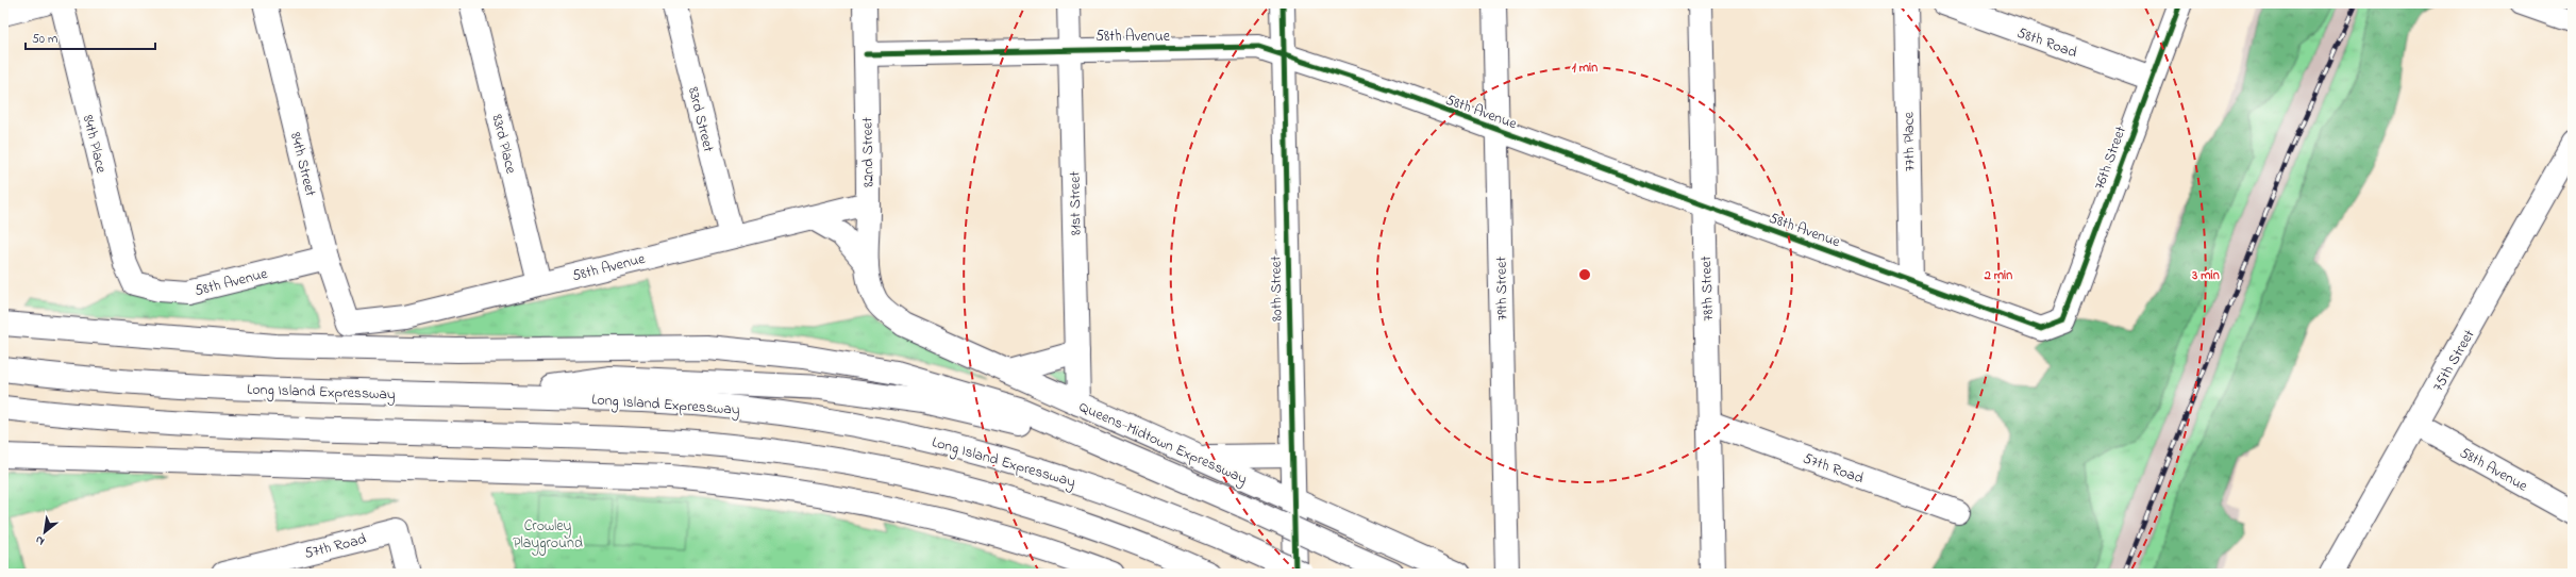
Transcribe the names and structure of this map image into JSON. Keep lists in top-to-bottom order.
{
  "streets": {
    "main road": [
      "58th Avenue",
      "58th Road",
      "83rd Street",
      "77th Place",
      "84th Place",
      "83rd Place",
      "82nd Street",
      "76th Street",
      "84th Street",
      "81st Street",
      "80th Street",
      "79th Street",
      "78th Street",
      "75th Street",
      "Long Island Expressway",
      "Queens-Midtown Expressway",
      "57th Road"
    ]
  },
  "crossings": [
    ["58th Avenue", "83rd Street"],
    ["58th Avenue", "77th Place"],
    ["58th Avenue", "84th Place"],
    ["58th Avenue", "83rd Place"],
    ["58th Avenue", "82nd Street"],
    ["58th Avenue", "76th Street"],
    ["58th Avenue", "84th Street"],
    ["58th Avenue", "81st Street"],
    ["58th Avenue", "80th Street"],
    ["58th Avenue", "79th Street"],
    ["58th Avenue", "78th Street"],
    ["58th Avenue", "75th Street"],
    ["58th Road", "76th Street"],
    ["82nd Street", "Queens-Midtown Expressway"],
    ["81st Street", "Queens-Midtown Expressway"],
    ["80th Street", "Queens-Midtown Expressway"],
    ["78th Street", "57th Road"]
  ],
  "parks": ["Crowley Playground"],
  "scale_bar": "50 m",
  "north": "bottom left",
  "rings": ["1 min", "2 min", "3 min"]
}
